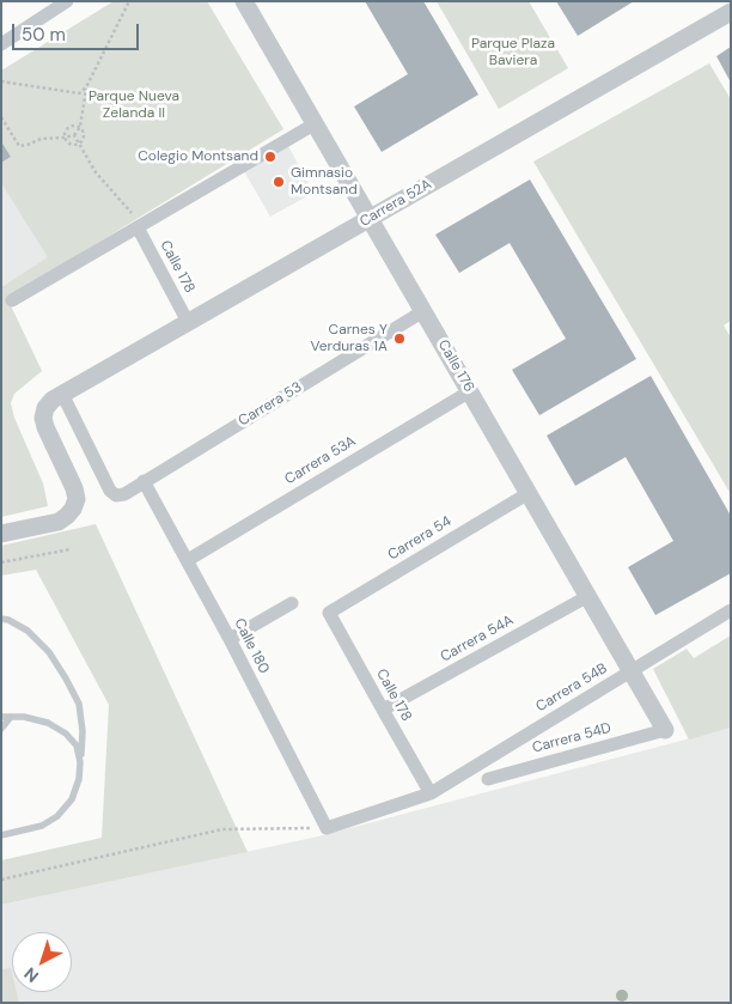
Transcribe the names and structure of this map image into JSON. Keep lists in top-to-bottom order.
{
  "streets": {
    "street": [
      "Carrera 52A",
      "Calle 178",
      "Calle 176",
      "Carrera 53",
      "Carrera 53A",
      "Carrera 54",
      "Carrera 54A",
      "Calle 180",
      "Carrera 54B",
      "Carrera 54D"
    ]
  },
  "crossings": [
    ["Carrera 52A", "Calle 178"],
    ["Carrera 52A", "Calle 176"],
    ["Carrera 52A", "Carrera 53"],
    ["Calle 178", "Carrera 54"],
    ["Calle 178", "Carrera 54A"],
    ["Calle 178", "Carrera 54B"],
    ["Calle 176", "Carrera 53"],
    ["Calle 176", "Carrera 53A"],
    ["Calle 176", "Carrera 54"],
    ["Calle 176", "Carrera 54A"],
    ["Calle 176", "Carrera 54B"],
    ["Calle 176", "Carrera 54D"],
    ["Carrera 53", "Calle 180"],
    ["Carrera 53A", "Calle 180"]
  ],
  "parks": ["Parque Plaza Baviera", "Parque Nueva Zelanda II"],
  "places": ["Colegio Montsand", "Gimnasio Montsand", "Carnes Y Verduras 1A"],
  "scale_bar": "50 m",
  "north": "bottom left"
}
